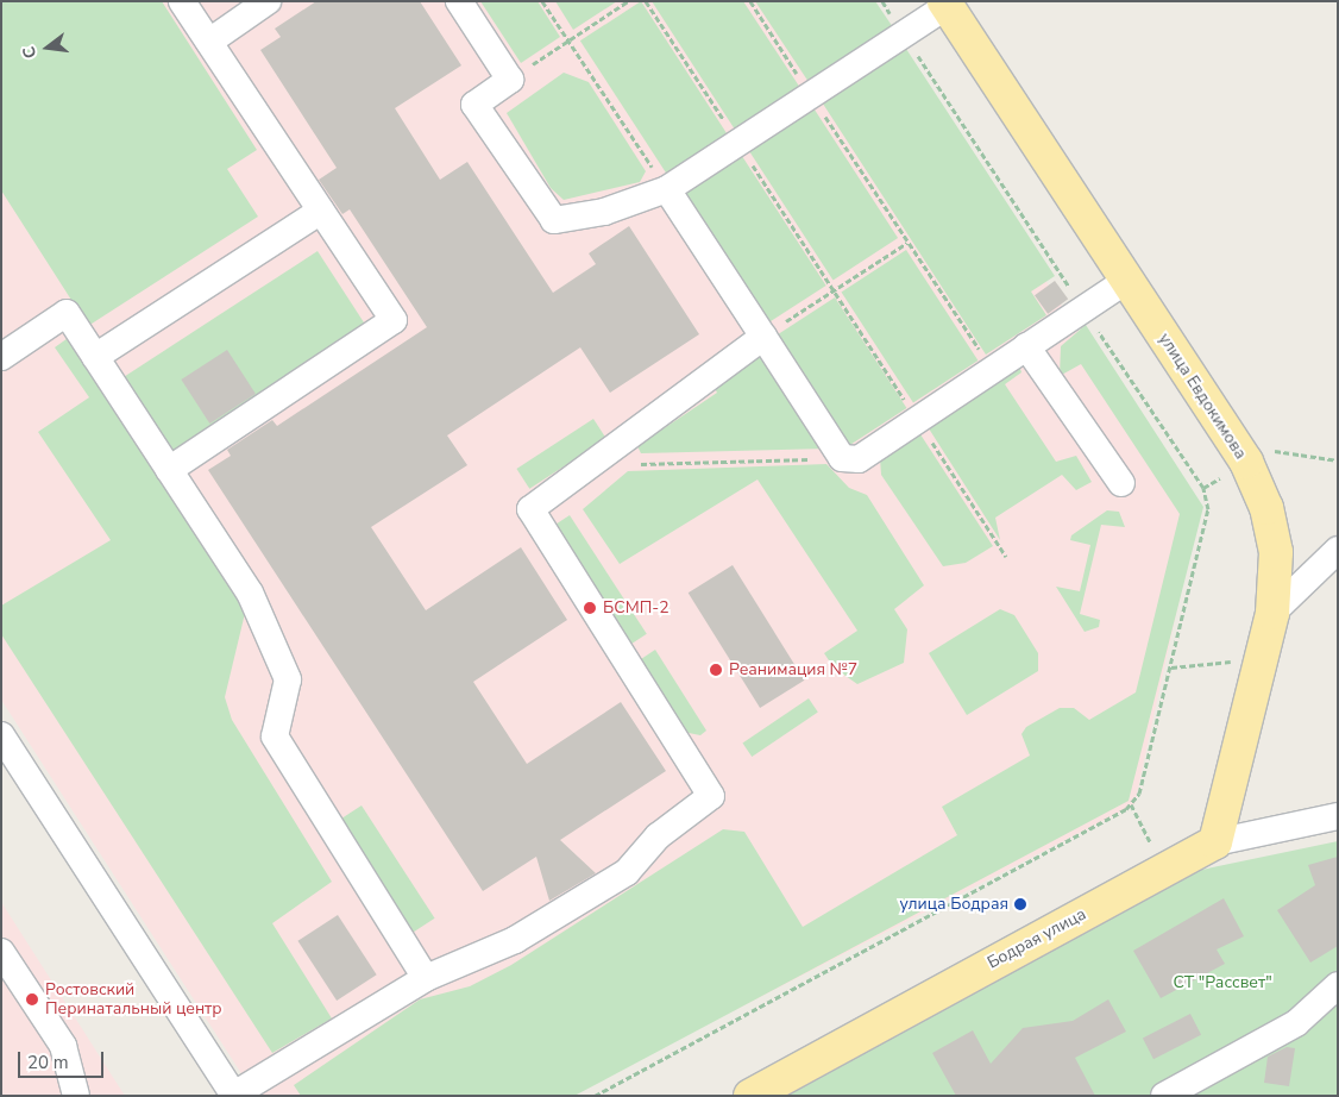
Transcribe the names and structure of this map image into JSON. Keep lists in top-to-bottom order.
{
  "streets": {
    "main road": ["улица Евдокимова", "Бодрая улица"]
  },
  "crossings": [
    ["улица Евдокимова", "Бодрая улица"]
  ],
  "parks": ["СТ \"Рассвет\""],
  "places": [
    "БСМП-2",
    "Реанимация №7",
    "улица Бодрая",
    "Ростовский Перинатальный центр"
  ],
  "scale_bar": "20 m",
  "north": "left"
}
